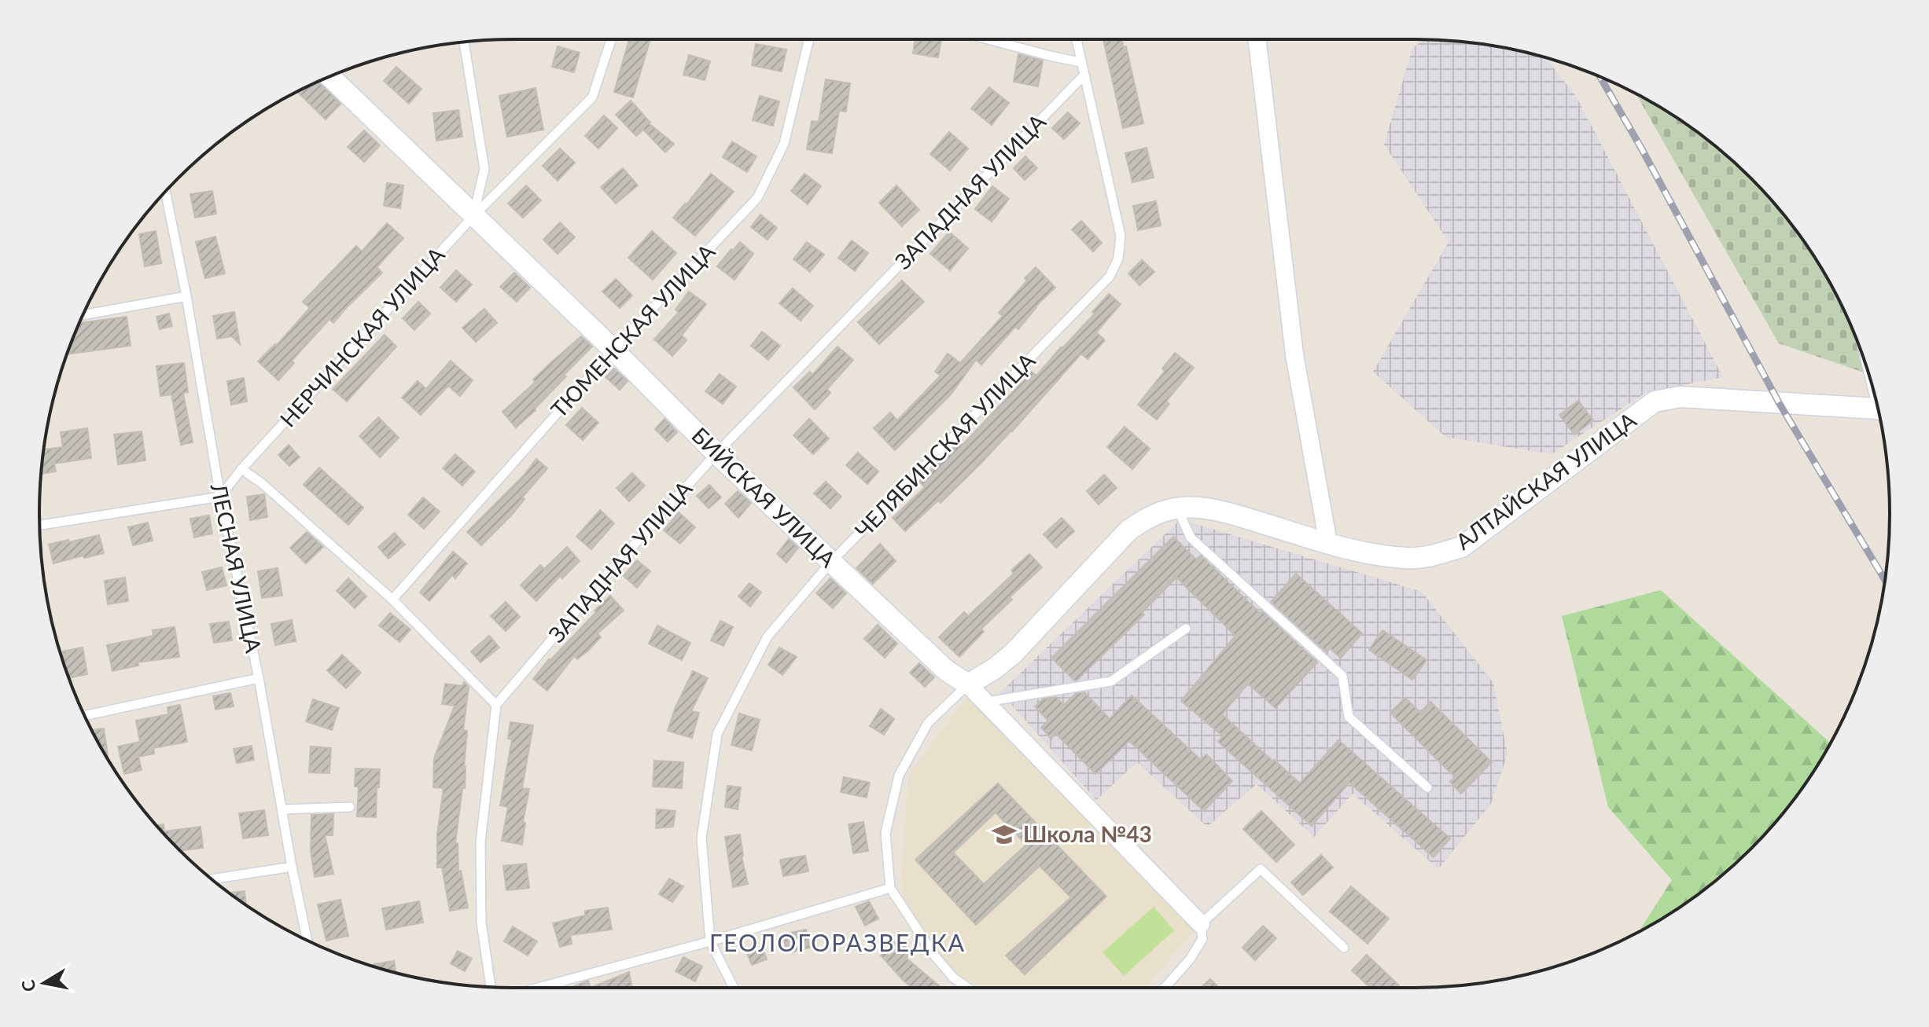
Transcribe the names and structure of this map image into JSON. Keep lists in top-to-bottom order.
{
  "streets": {
    "street": ["АЛТАЙСКАЯ УЛИЦА", "БИЙСКАЯ УЛИЦА"],
    "lane": [
      "ЗАПАДНАЯ УЛИЦА",
      "ТЮМЕНСКАЯ УЛИЦА",
      "НЕРЧИНСКАЯ УЛИЦА",
      "ЧЕЛЯБИНСКАЯ УЛИЦА",
      "ЛЕСНАЯ УЛИЦА"
    ]
  },
  "crossings": [
    ["ЗАПАДНАЯ УЛИЦА", "ЧЕЛЯБИНСКАЯ УЛИЦА"],
    ["ЗАПАДНАЯ УЛИЦА", "БИЙСКАЯ УЛИЦА"],
    ["ТЮМЕНСКАЯ УЛИЦА", "БИЙСКАЯ УЛИЦА"],
    ["НЕРЧИНСКАЯ УЛИЦА", "БИЙСКАЯ УЛИЦА"],
    ["НЕРЧИНСКАЯ УЛИЦА", "ЛЕСНАЯ УЛИЦА"],
    ["ЧЕЛЯБИНСКАЯ УЛИЦА", "БИЙСКАЯ УЛИЦА"],
    ["АЛТАЙСКАЯ УЛИЦА", "БИЙСКАЯ УЛИЦА"]
  ],
  "districts": ["ГЕОЛОГОРАЗВЕДКА"],
  "places": {
    "school or university": ["Школа №43"]
  },
  "north": "left"
}
